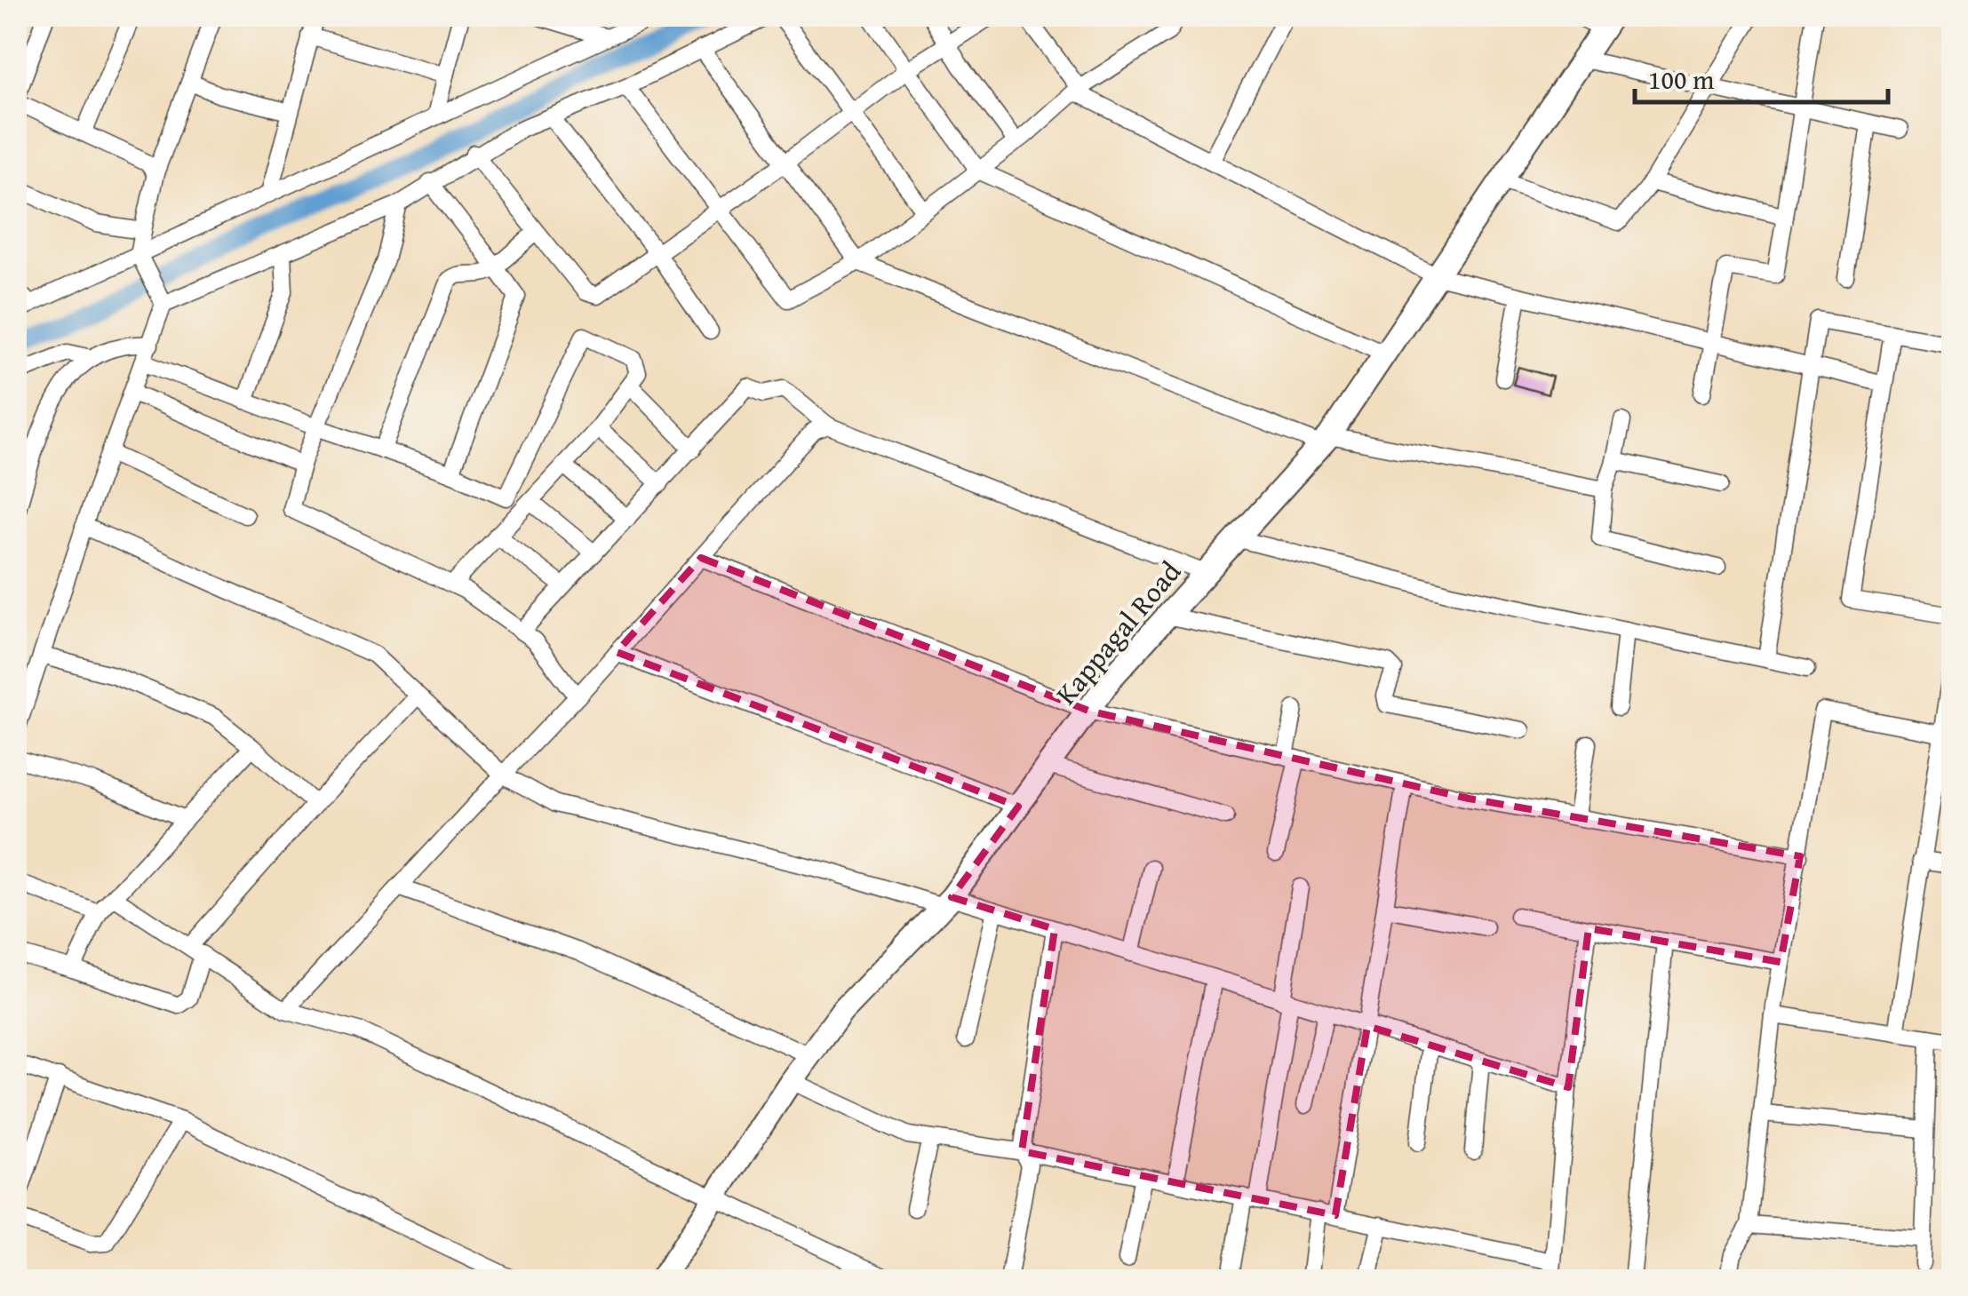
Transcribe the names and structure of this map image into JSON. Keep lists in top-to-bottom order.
{
  "streets": {
    "main road": ["Kappagal Road"]
  },
  "scale_bar": "100 m"
}
